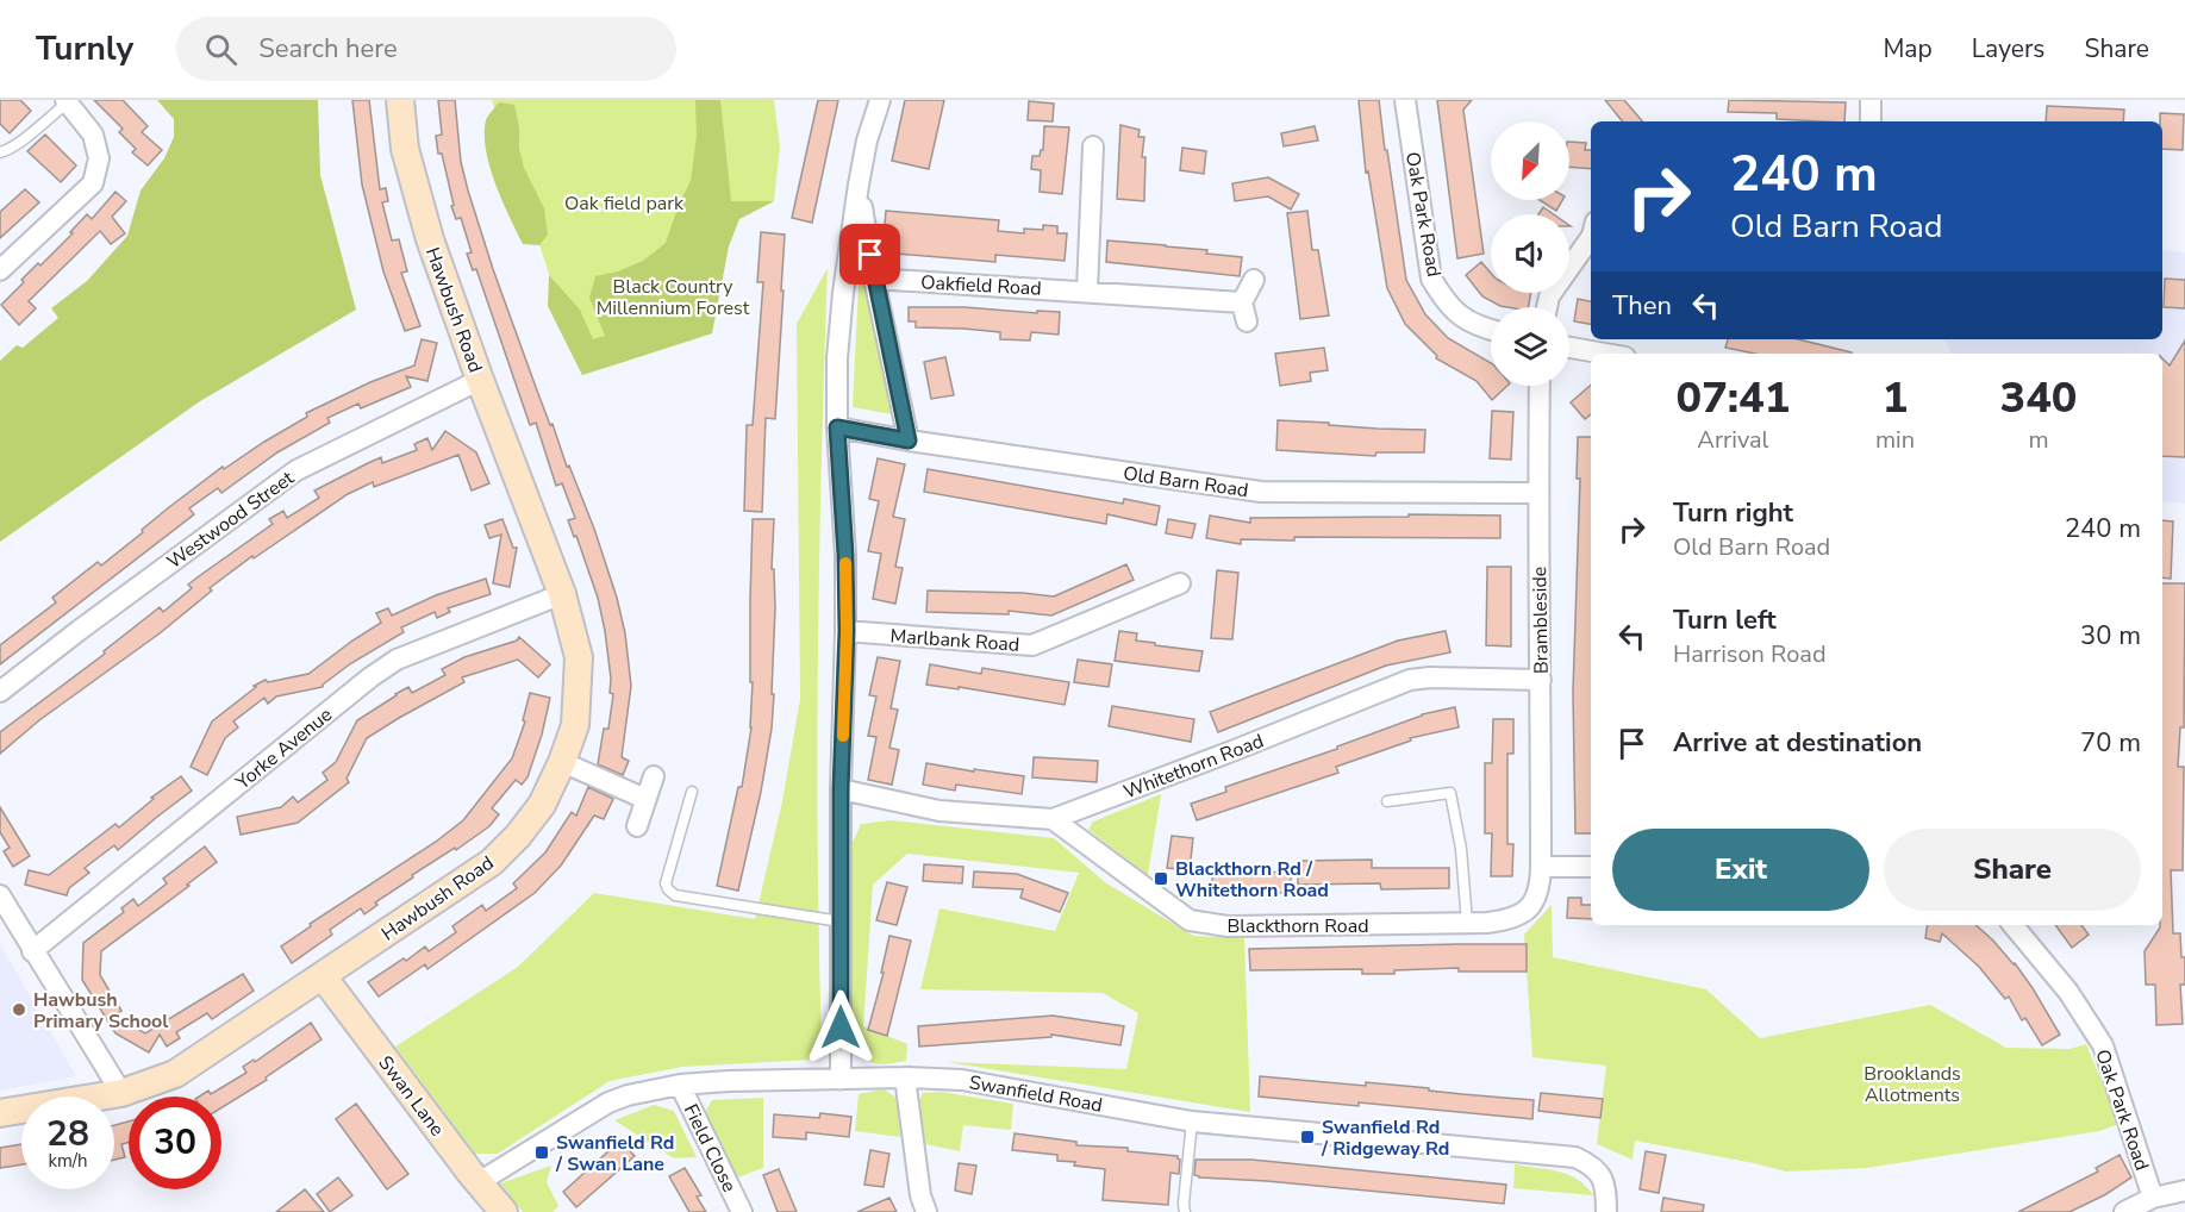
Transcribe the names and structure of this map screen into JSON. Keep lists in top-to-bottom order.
{
  "streets": {
    "street": [
      "Oak Park Road",
      "Oakfield Road",
      "Hawbush Road",
      "Old Barn Road",
      "Westwood Street",
      "Brambleside",
      "Marlbank Road",
      "Yorke Avenue",
      "Whitethorn Road",
      "Blackthorn Road",
      "Swanfield Road",
      "Swan Lane",
      "Field Close"
    ]
  },
  "crossings": [
    ["Hawbush Road", "Westwood Street"],
    ["Hawbush Road", "Yorke Avenue"],
    ["Hawbush Road", "Swan Lane"],
    ["Old Barn Road", "Brambleside"],
    ["Brambleside", "Whitethorn Road"],
    ["Brambleside", "Blackthorn Road"],
    ["Whitethorn Road", "Blackthorn Road"],
    ["Swanfield Road", "Swan Lane"],
    ["Swanfield Road", "Field Close"]
  ],
  "parks": ["Oak field park", "Black Country Millennium Forest", "Brooklands Allotments"],
  "places": {
    "transit": ["Blackthorn Rd / Whitethorn Road", "Swanfield Rd / Ridgeway Rd", "Swanfield Rd / Swan Lane"],
    "other": ["Hawbush Primary School"]
  },
  "north": "bottom left",
  "page": {
    "header": "Turnly",
    "search": "Search here",
    "nav": ["Map", "Layers", "Share"],
    "turn": ["240 m", "Old Barn Road"],
    "then": "Then",
    "eta": [
      "07:41",
      "Arrival",
      "1",
      "min",
      "340",
      "m"
    ],
    "list": [
      {
        "name": "Turn right",
        "note": "Old Barn Road",
        "value": "240 m"
      },
      {
        "name": "Turn left",
        "note": "Harrison Road",
        "value": "30 m"
      },
      {
        "name": "Arrive at destination",
        "value": "70 m"
      }
    ],
    "buttons": ["Exit", "Share"],
    "speed": "28 km/h",
    "limit": "30"
  }
}
